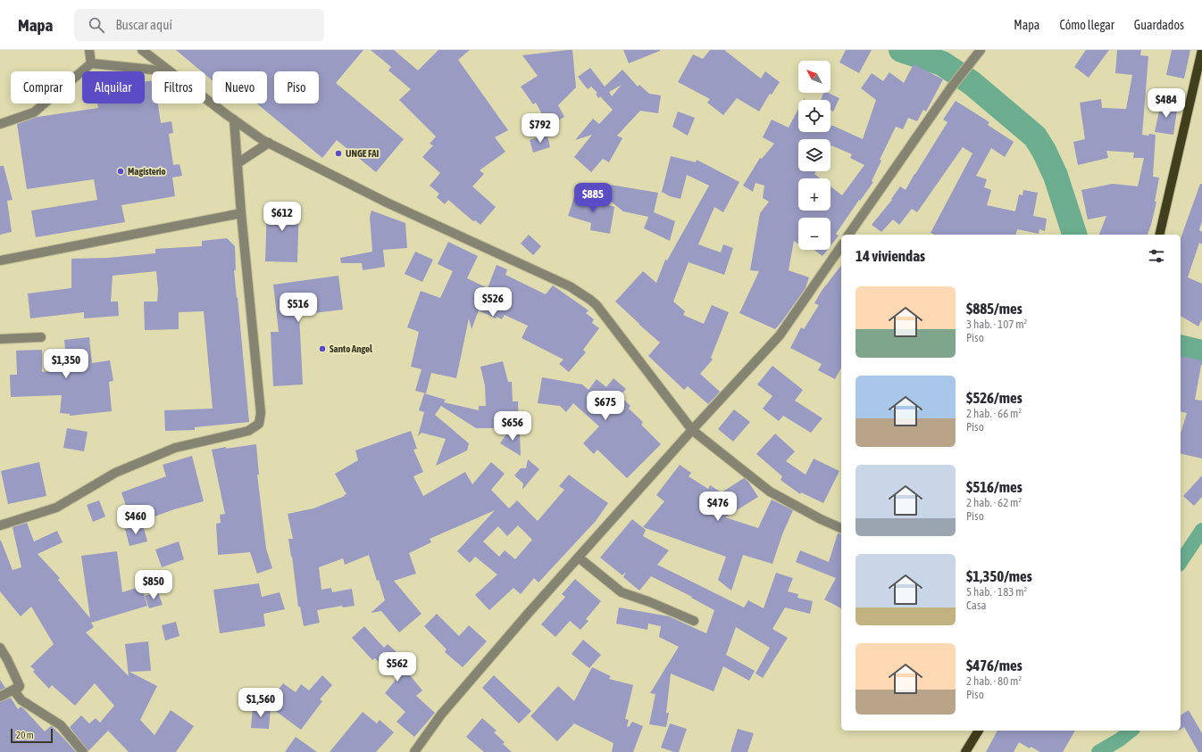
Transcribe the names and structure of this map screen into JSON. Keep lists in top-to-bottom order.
{
  "places": ["UNGE FAI", "Magisterio", "Santo Angel"],
  "scale_bar": "20 m",
  "north": "top left",
  "page": {
    "header": "Mapa",
    "search": "Buscar aquí",
    "nav": ["Mapa", "Cómo llegar", "Guardados"],
    "map_buttons": ["+", "−"],
    "chip": [
      "Comprar",
      "Alquilar",
      "Filtros",
      "Nuevo",
      "Piso"
    ],
    "price": [
      "$484",
      "$792",
      "$885",
      "$612",
      "$526",
      "$516",
      "$1,350",
      "$675",
      "$656",
      "$476",
      "$460",
      "$850",
      "$562",
      "$1,560"
    ],
    "heading": "14 viviendas",
    "list": [
      {
        "name": "$885/mes",
        "note": "3 hab. · 107 m² · Piso"
      },
      {
        "name": "$526/mes",
        "note": "2 hab. · 66 m² · Piso"
      },
      {
        "name": "$516/mes",
        "note": "2 hab. · 62 m² · Piso"
      },
      {
        "name": "$1,350/mes",
        "note": "5 hab. · 183 m² · Casa"
      },
      {
        "name": "$476/mes",
        "note": "2 hab. · 80 m² · Piso"
      }
    ],
    "scale": "20 m"
  }
}
